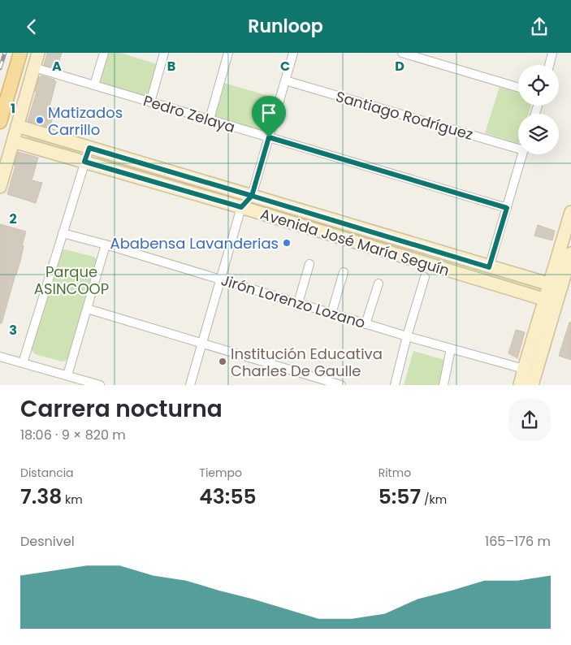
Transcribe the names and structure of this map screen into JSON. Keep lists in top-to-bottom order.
{
  "streets": {
    "street": [
      "Pedro Zelaya",
      "Santiago Rodríguez",
      "Avenida José María Seguín",
      "Jirón Lorenzo Lozano"
    ]
  },
  "parks": ["Parque ASINCOOP"],
  "places": ["Matizados Carrillo", "Ababensa Lavanderias", "Institución Educativa Charles De Gaulle"],
  "page": {
    "header": "Runloop",
    "heading": ["Carrera nocturna", "18:06 · 9 × 820 m"],
    "stats": [
      ["Distancia", "7.38 km"],
      ["Tiempo", "43:55"],
      ["Ritmo", "5:57 /km"]
    ],
    "chart": ["Desnivel", "165–176 m"]
  },
  "grid": {
    "columns": [
      "A",
      "B",
      "C",
      "D"
    ],
    "rows": ["1", "2", "3"]
  }
}
